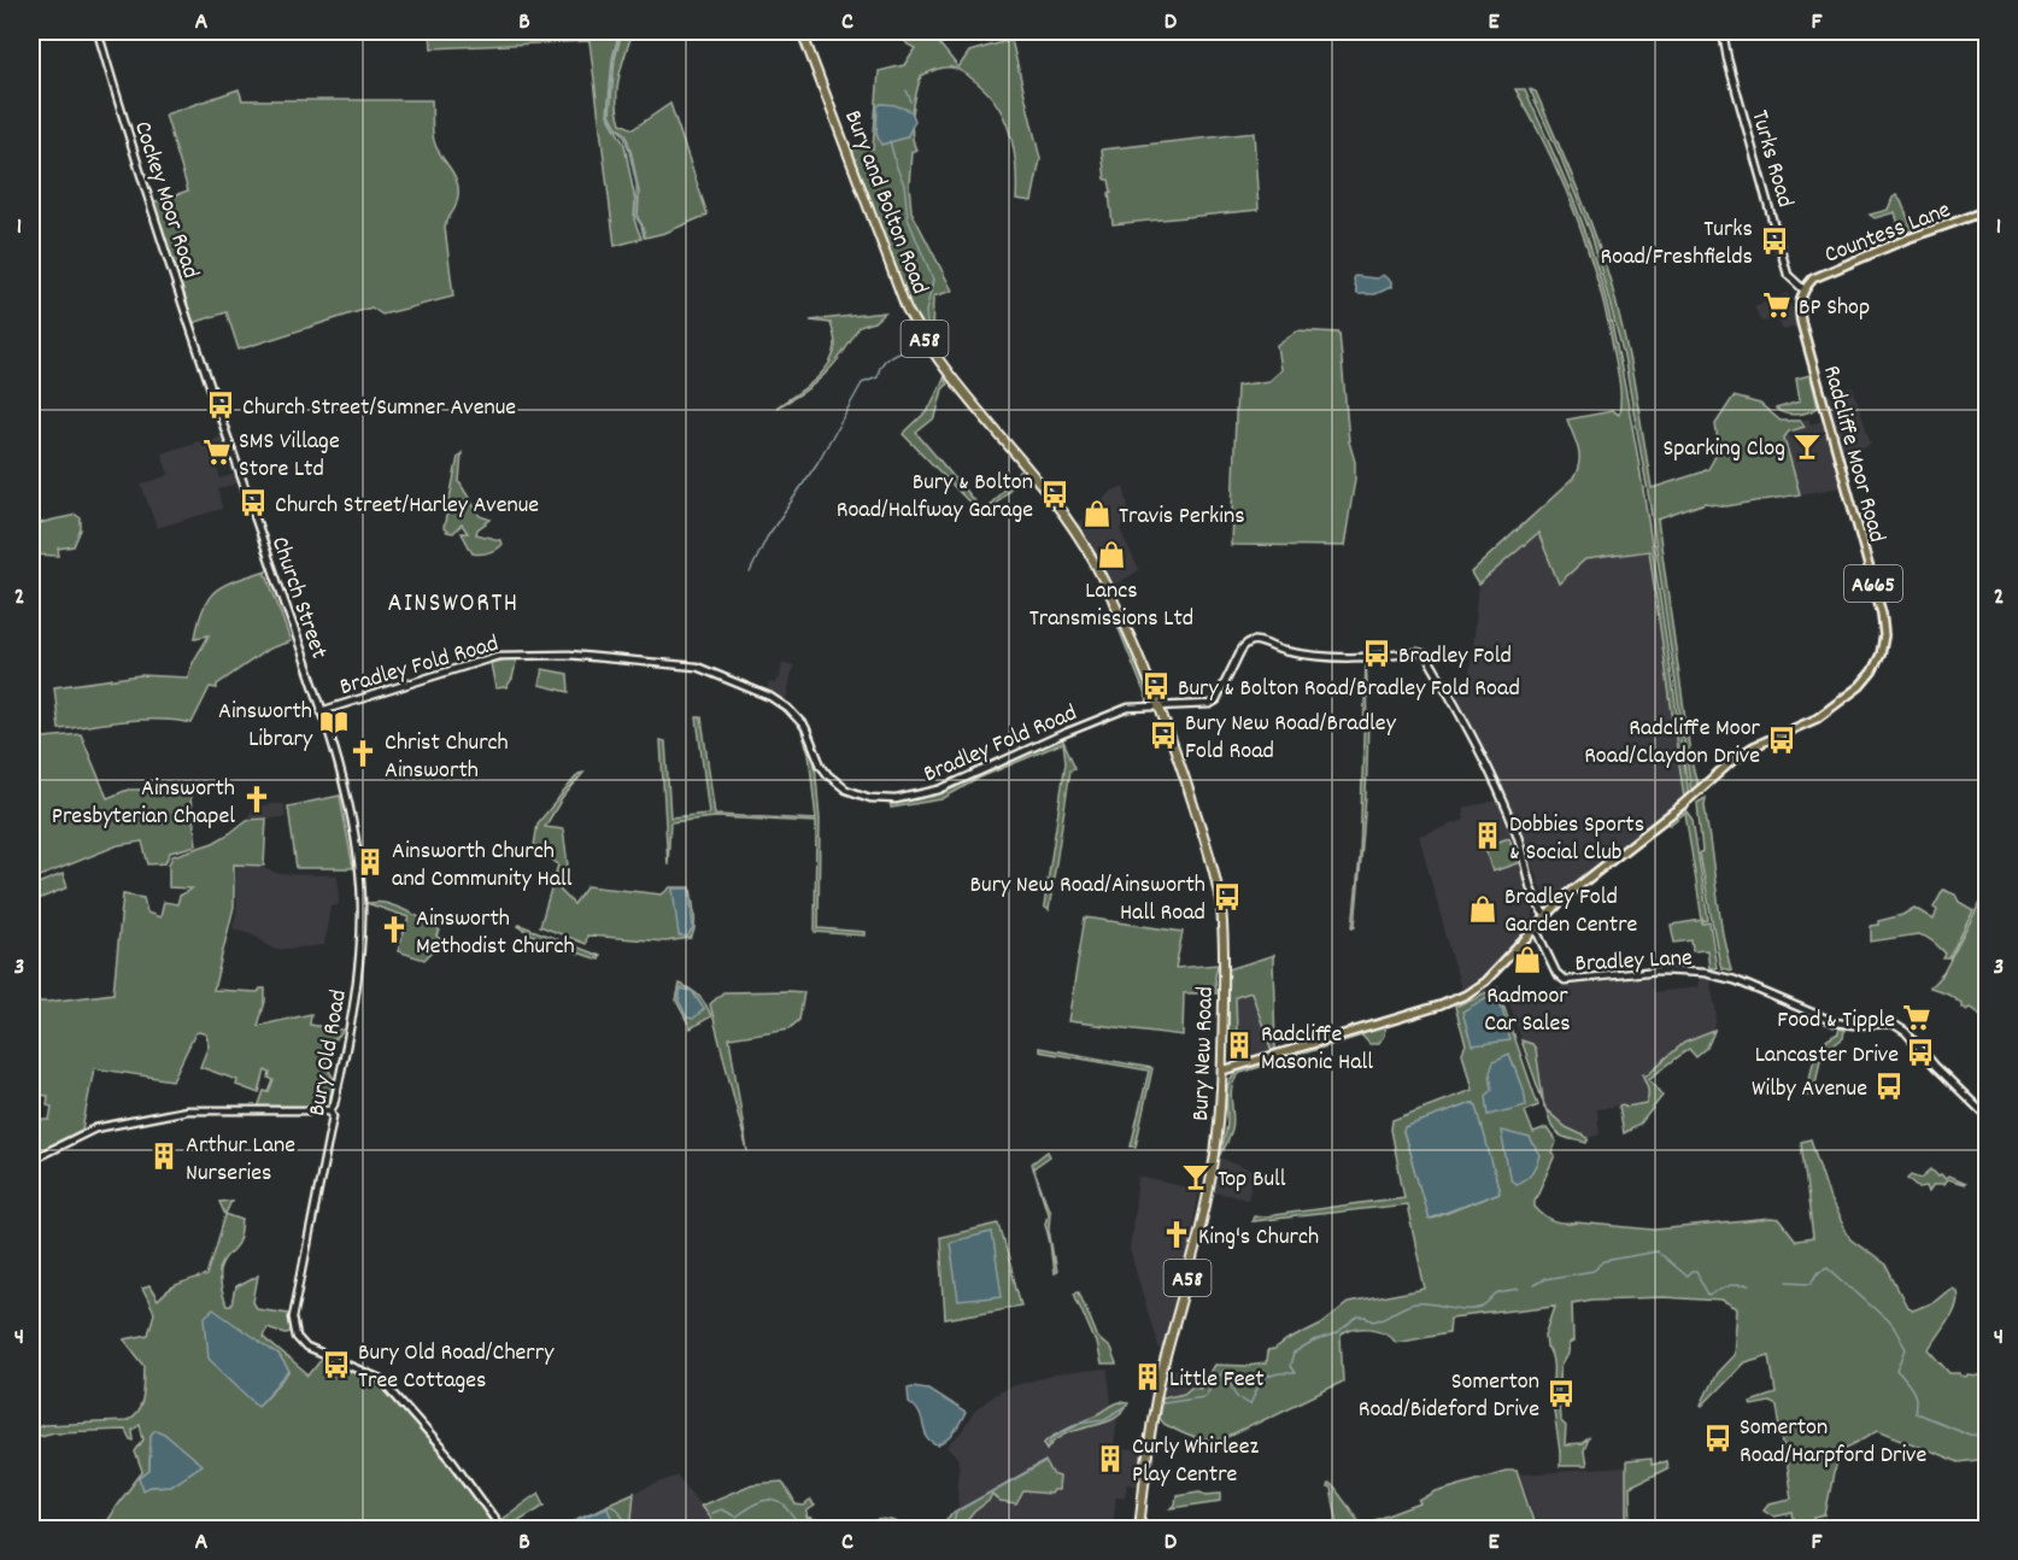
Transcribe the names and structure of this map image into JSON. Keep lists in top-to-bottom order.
{
  "streets": {
    "highway": ["Bury and Bolton Road", "A58", "Bury New Road"],
    "main road": ["Countess Lane", "Radcliffe Moor Road", "A665"],
    "street": [
      "Turks Road",
      "Cockey Moor Road",
      "Church Street",
      "Bradley Fold Road",
      "Bradley Lane",
      "Bury Old Road"
    ]
  },
  "crossings": [
    ["Turks Road", "Countess Lane"],
    ["Turks Road", "Radcliffe Moor Road"],
    ["Cockey Moor Road", "Church Street"],
    ["Bury and Bolton Road", "Bradley Fold Road"],
    ["Bury and Bolton Road", "Bury New Road"],
    ["Countess Lane", "Radcliffe Moor Road"],
    ["Radcliffe Moor Road", "Bradley Fold Road"],
    ["Radcliffe Moor Road", "Bradley Lane"],
    ["Radcliffe Moor Road", "Bury New Road"],
    ["Church Street", "Bradley Fold Road"],
    ["Church Street", "Bury Old Road"],
    ["Bradley Fold Road", "Bury New Road"]
  ],
  "districts": ["AINSWORTH"],
  "places": {
    "bus stop": [
      "Turks Road/Freshfields",
      "Church Street/Sumner Avenue",
      "Bury & Bolton Road/Halfway Garage",
      "Church Street/Harley Avenue",
      "Bradley Fold",
      "Bury & Bolton Road/Bradley Fold Road",
      "Bury New Road/Bradley Fold Road",
      "Radcliffe Moor Road/Claydon Drive",
      "Bury New Road/Ainsworth Hall Road",
      "Lancaster Drive",
      "Wilby Avenue",
      "Bury Old Road/Cherry Tree Cottages",
      "Somerton Road/Bideford Drive",
      "Somerton Road/Harpford Drive"
    ],
    "supermarket": ["BP Shop", "SMS Village Store Ltd", "Food & Tipple"],
    "bar": ["Sparking Clog", "Top Bull"],
    "shop": [
      "Travis Perkins",
      "Lancs Transmissions Ltd",
      "Bradley Fold Garden Centre",
      "Radmoor Car Sales"
    ],
    "library": ["Ainsworth Library"],
    "church": [
      "Christ Church Ainsworth",
      "Ainsworth Presbyterian Chapel",
      "Ainsworth Methodist Church",
      "King's Church"
    ],
    "building": [
      "Dobbies Sports & Social Club",
      "Ainsworth Church and Community Hall",
      "Radcliffe Masonic Hall",
      "Arthur Lane Nurseries",
      "Little Feet",
      "Curly Whirleez Play Centre"
    ]
  },
  "grid": {
    "columns": [
      "A",
      "B",
      "C",
      "D",
      "E",
      "F"
    ],
    "rows": [
      "1",
      "2",
      "3",
      "4"
    ]
  }
}
